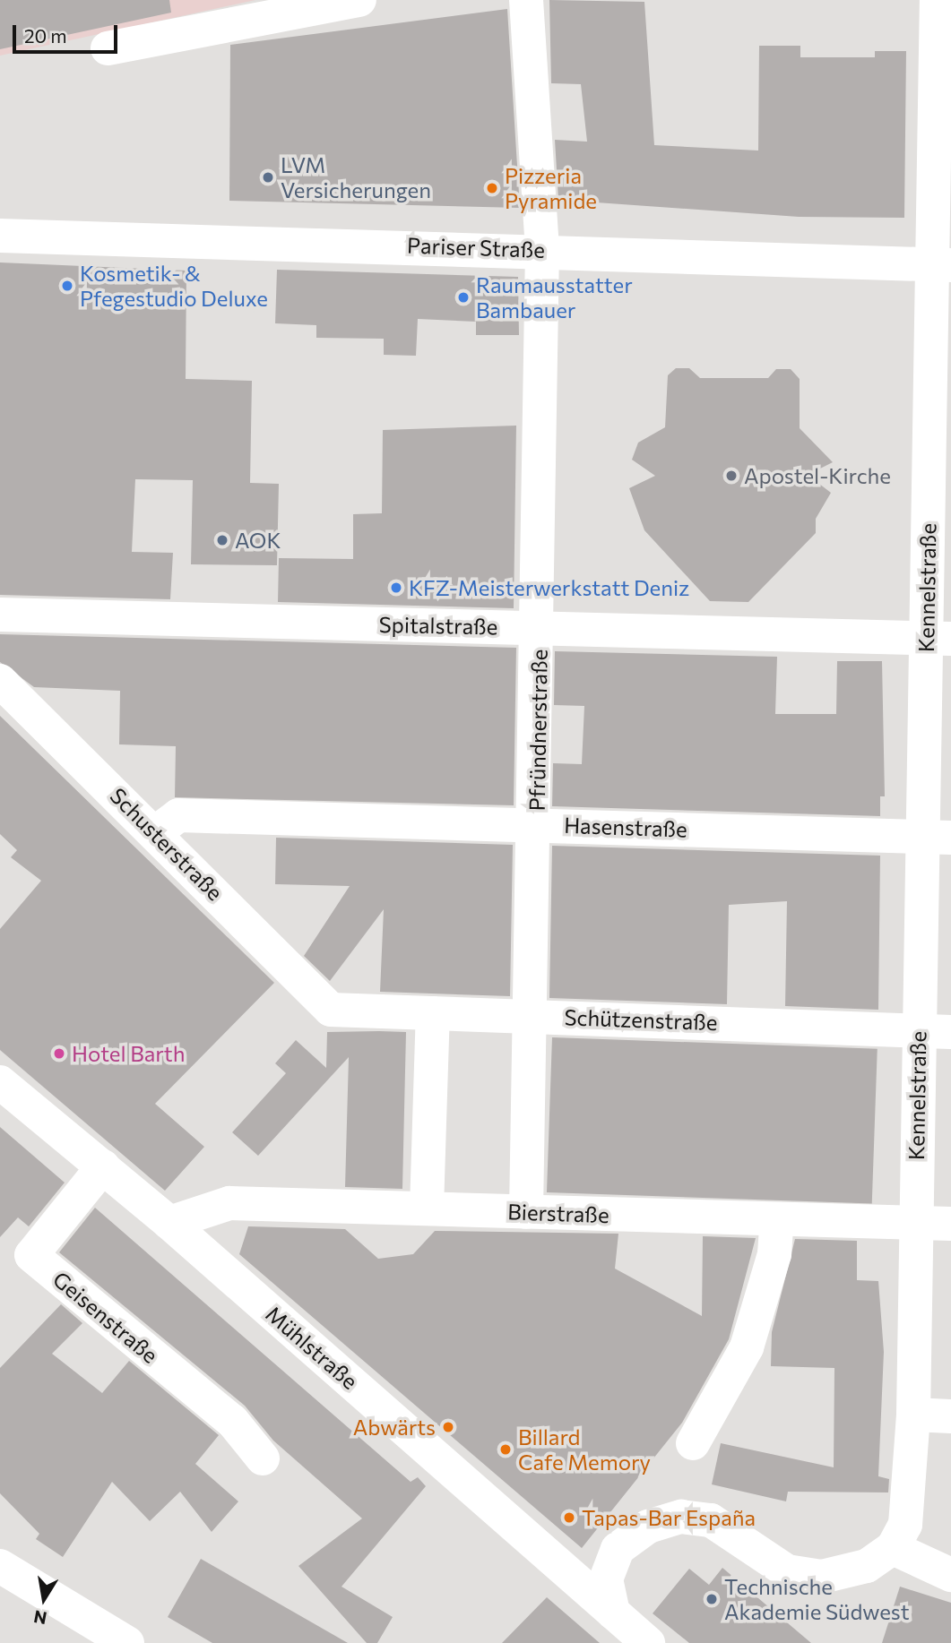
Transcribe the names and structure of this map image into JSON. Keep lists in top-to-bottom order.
{
  "streets": {
    "street": [
      "Pariser Straße",
      "Kennelstraße",
      "Spitalstraße",
      "Pfründnerstraße",
      "Hasenstraße",
      "Schusterstraße",
      "Schützenstraße",
      "Bierstraße",
      "Geisenstraße",
      "Mühlstraße"
    ]
  },
  "crossings": [
    ["Pariser Straße", "Kennelstraße"],
    ["Pariser Straße", "Pfründnerstraße"],
    ["Kennelstraße", "Spitalstraße"],
    ["Kennelstraße", "Hasenstraße"],
    ["Kennelstraße", "Schützenstraße"],
    ["Kennelstraße", "Bierstraße"],
    ["Spitalstraße", "Pfründnerstraße"],
    ["Pfründnerstraße", "Hasenstraße"],
    ["Pfründnerstraße", "Schützenstraße"],
    ["Pfründnerstraße", "Bierstraße"],
    ["Hasenstraße", "Schusterstraße"],
    ["Schusterstraße", "Schützenstraße"],
    ["Bierstraße", "Mühlstraße"],
    ["Geisenstraße", "Mühlstraße"]
  ],
  "places": [
    "LVM Versicherungen",
    "Pizzeria Pyramide",
    "Kosmetik- & Pfegestudio Deluxe",
    "Raumausstatter Bambauer",
    "Apostel-Kirche",
    "AOK",
    "KFZ-Meisterwerkstatt Deniz",
    "Hotel Barth",
    "Abwärts",
    "Billard Cafe Memory",
    "Tapas-Bar España",
    "Technische Akademie Südwest"
  ],
  "scale_bar": "20 m",
  "north": "bottom"
}
